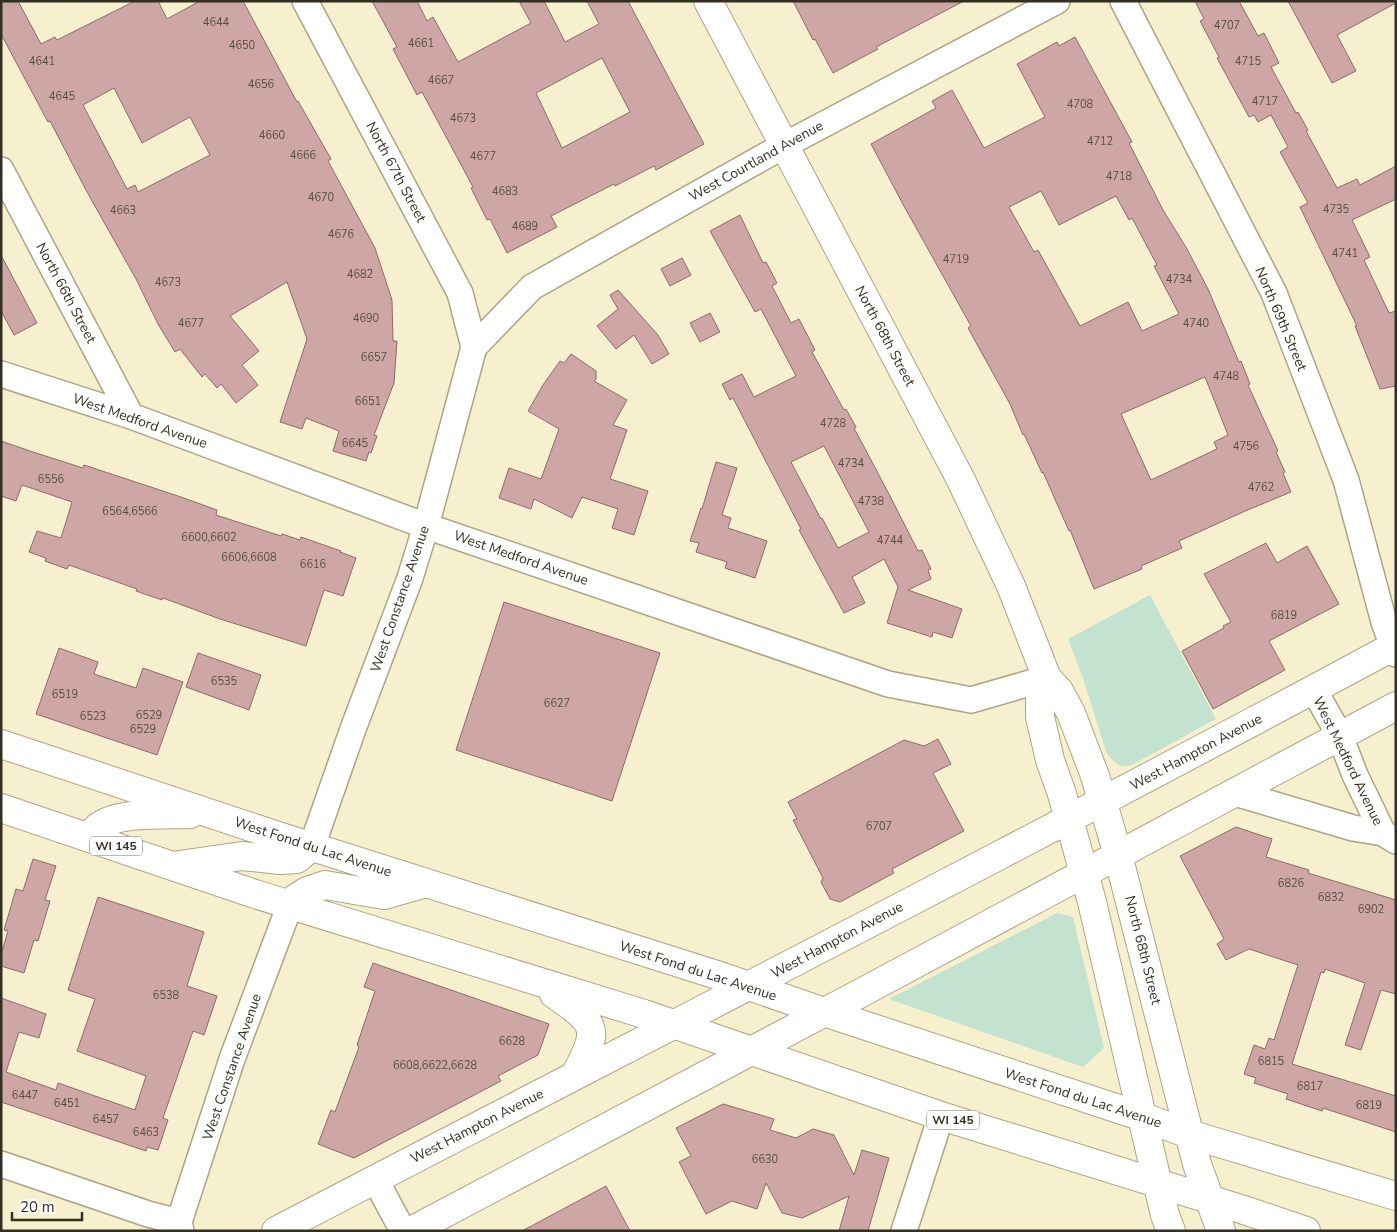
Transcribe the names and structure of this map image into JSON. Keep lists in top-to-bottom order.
{
  "streets": {
    "main road": [
      "North 68th Street",
      "West Hampton Avenue",
      "WI 145",
      "West Fond du Lac Avenue"
    ],
    "street": [
      "West Courtland Avenue",
      "North 67th Street",
      "North 66th Street",
      "North 69th Street",
      "West Medford Avenue",
      "West Constance Avenue"
    ]
  },
  "crossings": [
    ["West Courtland Avenue", "North 67th Street"],
    ["West Courtland Avenue", "North 68th Street"],
    ["West Courtland Avenue", "West Constance Avenue"],
    ["North 67th Street", "West Constance Avenue"],
    ["North 66th Street", "West Medford Avenue"],
    ["North 69th Street", "West Hampton Avenue"],
    ["North 68th Street", "West Medford Avenue"],
    ["North 68th Street", "West Hampton Avenue"],
    ["North 68th Street", "WI 145"],
    ["North 68th Street", "West Fond du Lac Avenue"],
    ["West Medford Avenue", "West Constance Avenue"],
    ["West Medford Avenue", "West Hampton Avenue"],
    ["West Constance Avenue", "WI 145"],
    ["West Constance Avenue", "West Fond du Lac Avenue"],
    ["West Hampton Avenue", "WI 145"],
    ["West Hampton Avenue", "West Fond du Lac Avenue"]
  ],
  "house_numbers": [
    "4644",
    "4707",
    "4661",
    "4650",
    "4641",
    "4715",
    "4667",
    "4656",
    "4645",
    "4717",
    "4708",
    "4673",
    "4660",
    "4712",
    "4666",
    "4677",
    "4718",
    "4683",
    "4670",
    "4735",
    "4663",
    "4689",
    "4676",
    "4741",
    "4719",
    "4682",
    "4734",
    "4673",
    "4690",
    "4677",
    "4740",
    "6657",
    "4748",
    "6651",
    "4728",
    "6645",
    "4756",
    "4734",
    "6556",
    "4762",
    "4738",
    "6564,6566",
    "6600,6602",
    "4744",
    "6606,6608",
    "6616",
    "6819",
    "6535",
    "6519",
    "6627",
    "6529",
    "6523",
    "6529",
    "6707",
    "6826",
    "6832",
    "6902",
    "6538",
    "6628",
    "6815",
    "6608,6622,6628",
    "6817",
    "6447",
    "6451",
    "6819",
    "6457",
    "6463",
    "6630"
  ],
  "scale_bar": "20 m"
}
